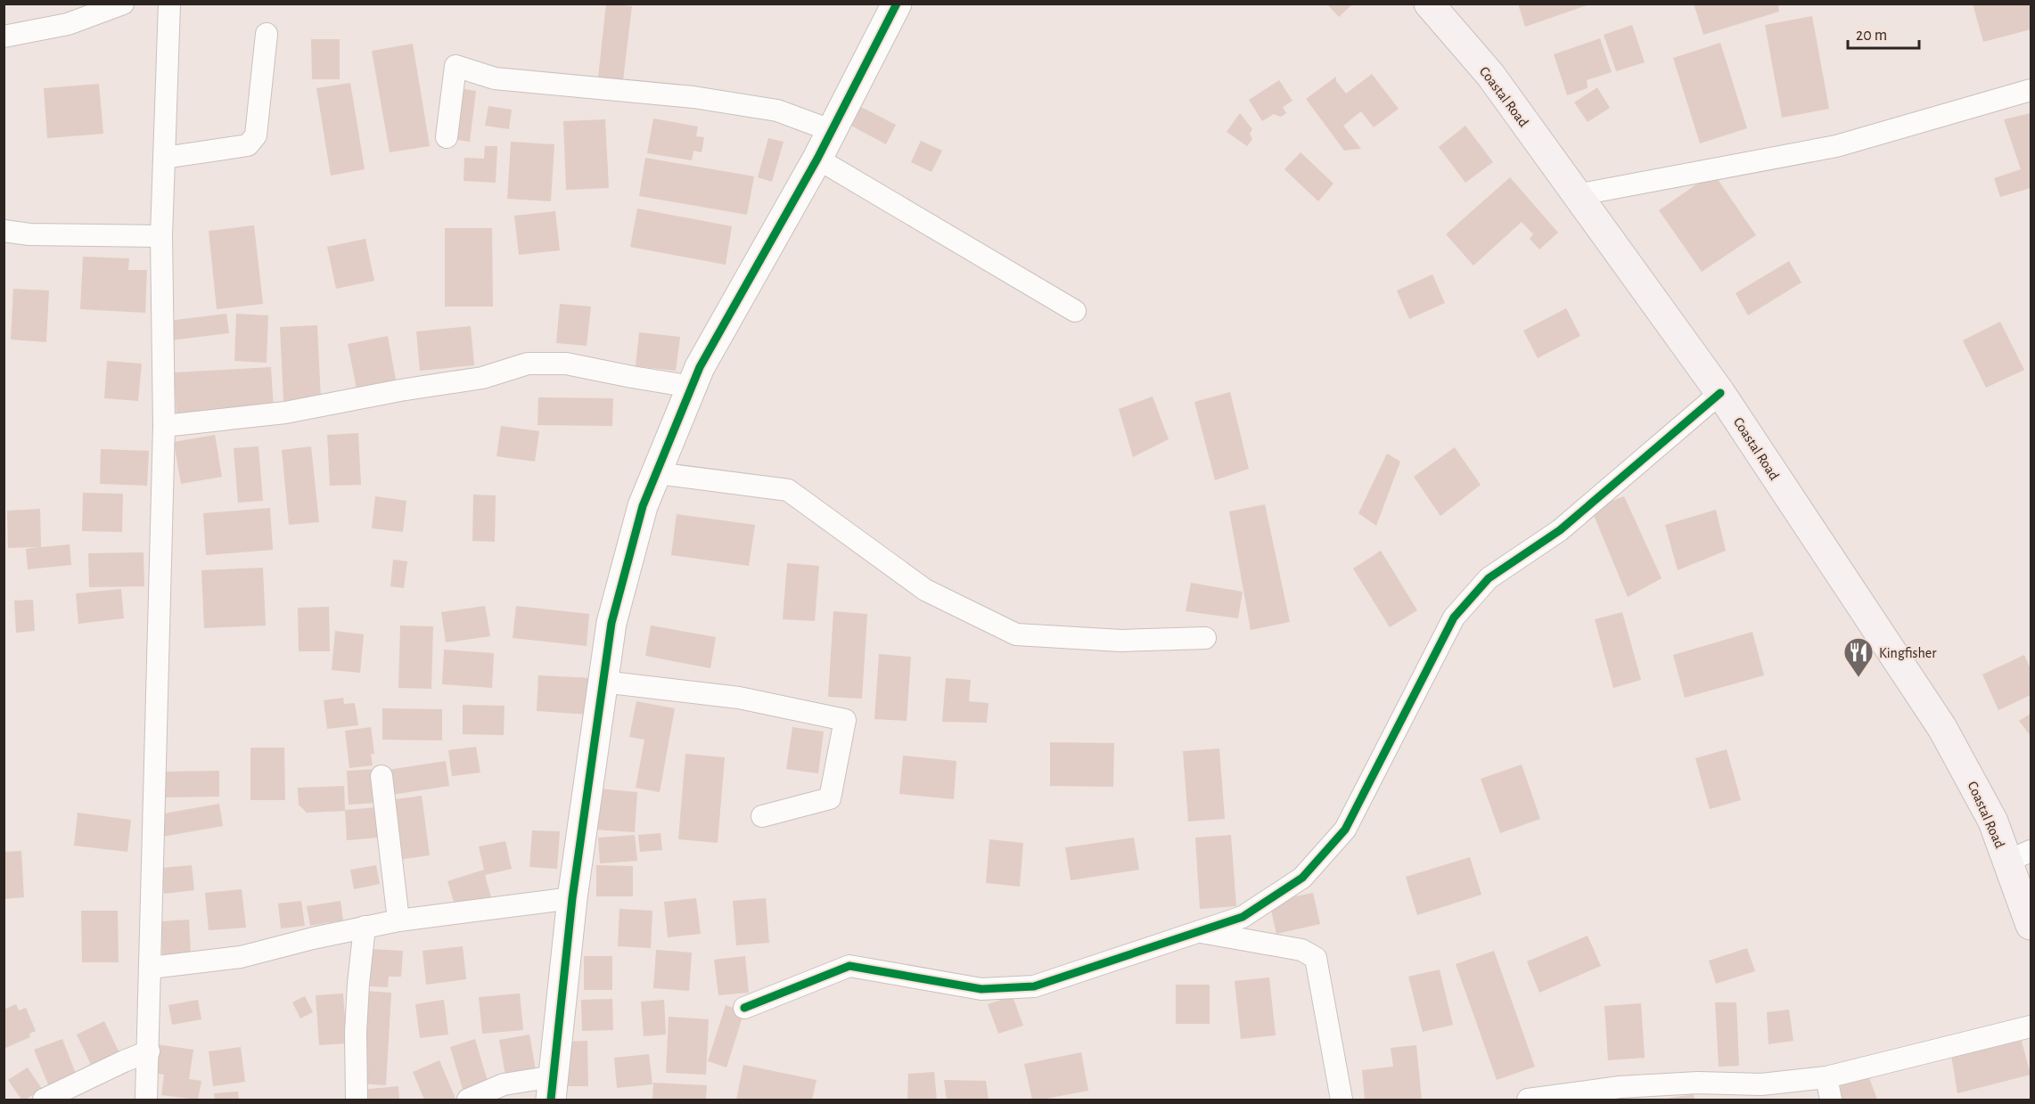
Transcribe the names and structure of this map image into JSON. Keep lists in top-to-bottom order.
{
  "streets": {
    "main road": ["Coastal Road"]
  },
  "places": {
    "restaurant": ["Kingfisher"]
  },
  "scale_bar": "20 m"
}
